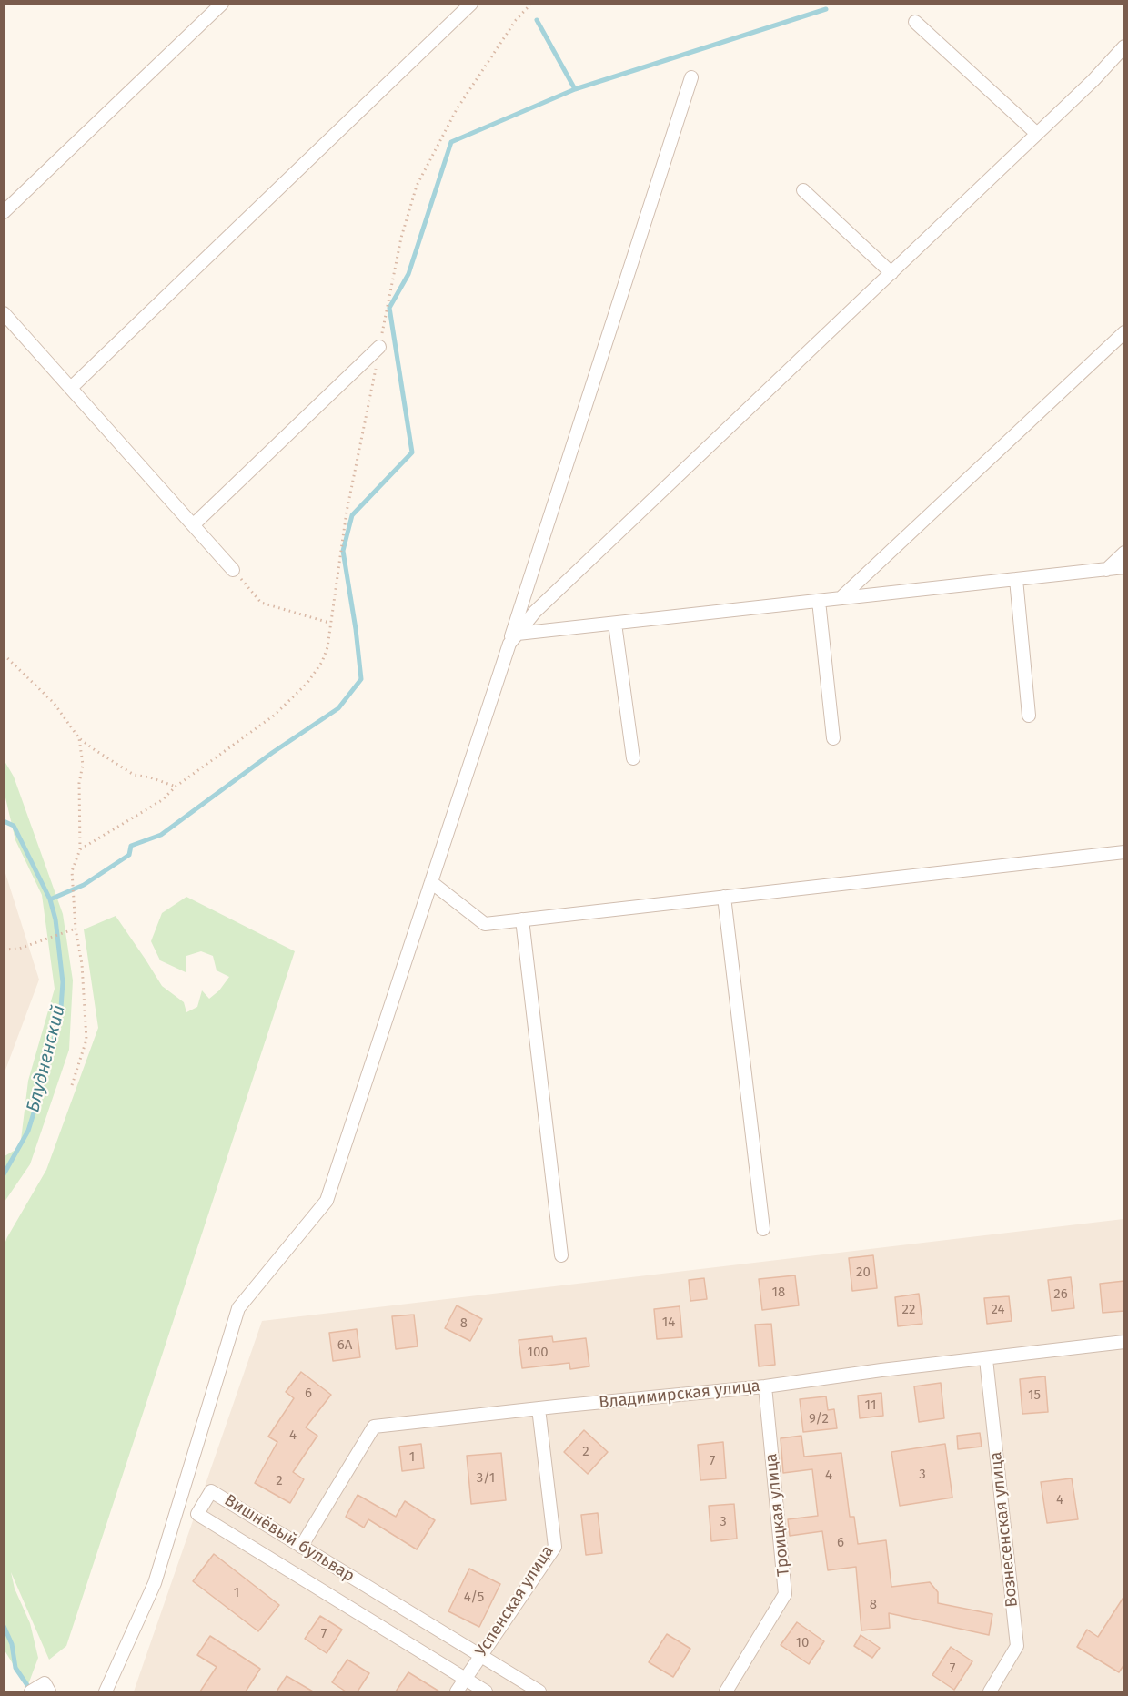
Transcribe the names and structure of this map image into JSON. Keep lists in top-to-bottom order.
{
  "streets": {
    "street": [
      "Владимирская улица",
      "Троицкая улица",
      "Вознесенская улица",
      "Вишнёвый бульвар",
      "Успенская улица"
    ]
  },
  "crossings": [
    ["Владимирская улица", "Троицкая улица"],
    ["Владимирская улица", "Вознесенская улица"],
    ["Владимирская улица", "Вишнёвый бульвар"],
    ["Владимирская улица", "Успенская улица"],
    ["Вишнёвый бульвар", "Успенская улица"]
  ],
  "water": ["Блудненский"],
  "house_numbers": [
    "20",
    "18",
    "26",
    "22",
    "24",
    "14",
    "8",
    "6А",
    "100",
    "6",
    "15",
    "11",
    "9/2",
    "4",
    "2",
    "1",
    "7",
    "3",
    "4",
    "3/1",
    "2",
    "4",
    "3",
    "6",
    "1",
    "4/5",
    "8",
    "7",
    "10",
    "7"
  ]
}
